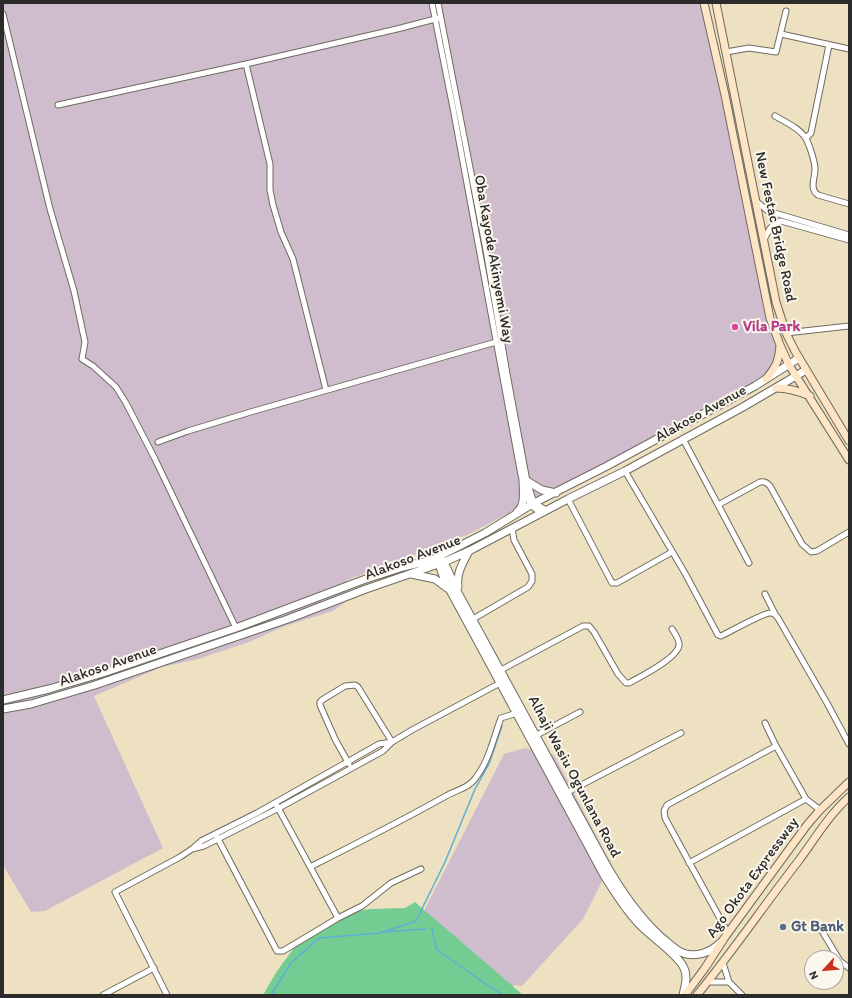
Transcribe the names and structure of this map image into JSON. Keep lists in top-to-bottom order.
{
  "streets": {
    "main road": ["New Festac Bridge Road", "Ago Okota Expressway"],
    "street": ["Oba Kayode Akinyemi Way", "Alakoso Avenue", "Alhaji Wasiu Ogunlana Road"]
  },
  "crossings": [
    ["New Festac Bridge Road", "Alakoso Avenue"],
    ["Oba Kayode Akinyemi Way", "Alakoso Avenue"],
    ["Alakoso Avenue", "Alhaji Wasiu Ogunlana Road"],
    ["Alhaji Wasiu Ogunlana Road", "Ago Okota Expressway"]
  ],
  "places": ["Vila Park", "Gt Bank"],
  "north": "bottom left"
}
